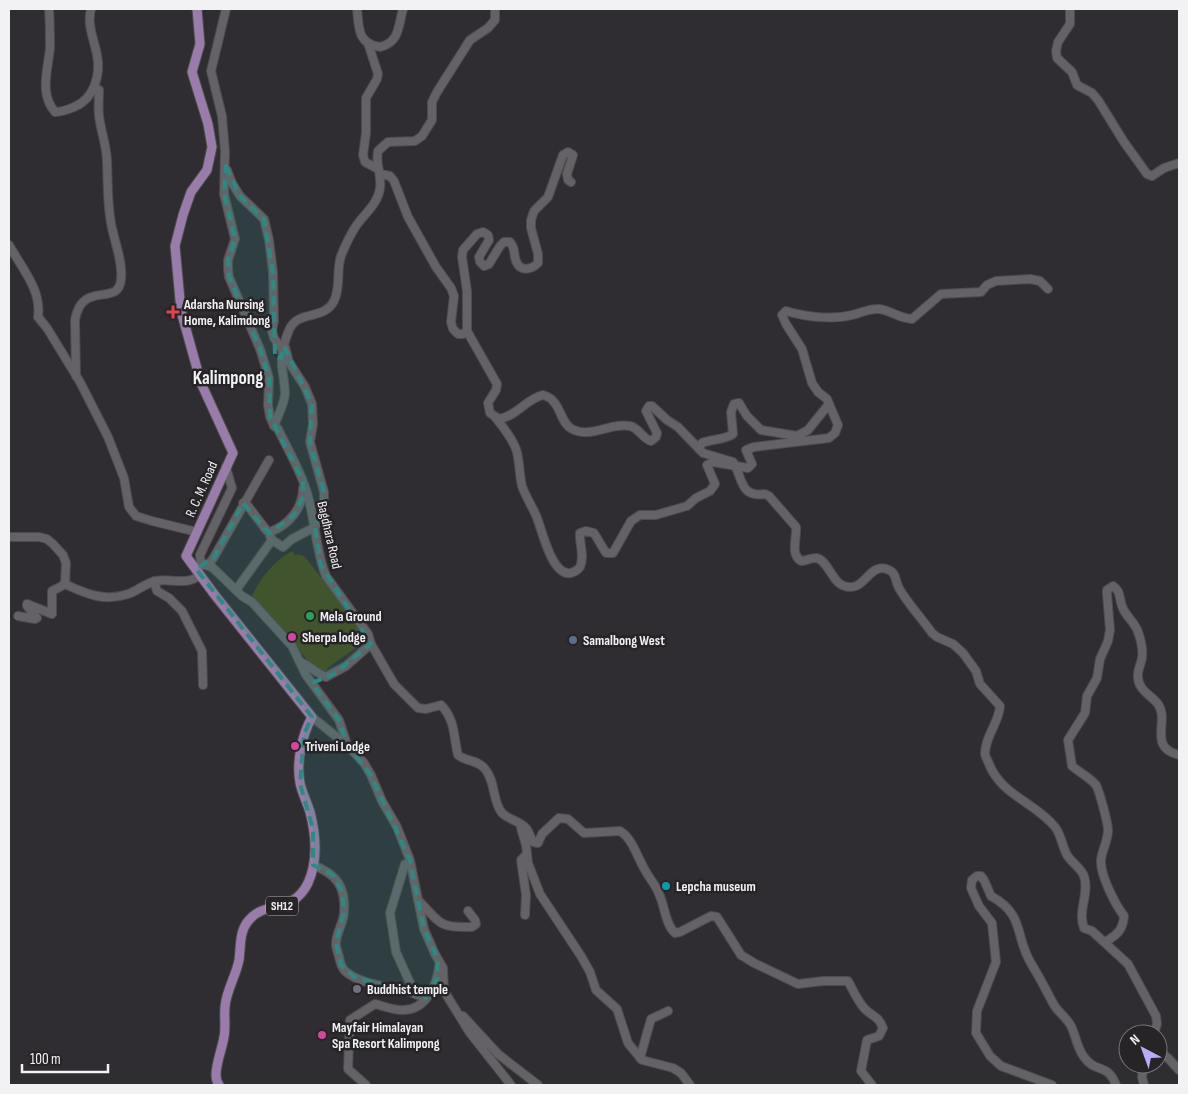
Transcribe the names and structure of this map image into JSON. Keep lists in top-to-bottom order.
{
  "streets": {
    "main road": ["R. C. M. Road", "SH12"],
    "street": ["Bagdhara Road"]
  },
  "crossings": [
    ["R. C. M. Road", "SH12"]
  ],
  "districts": ["Kalimpong"],
  "places": {
    "health": ["Adarsha Nursing Home, Kalimdong"],
    "other": [
      "Mela Ground",
      "Sherpa lodge",
      "Samalbong West",
      "Triveni Lodge",
      "Lepcha museum",
      "Buddhist temple",
      "Mayfair Himalayan Spa Resort Kalimpong"
    ]
  },
  "scale_bar": "100 m",
  "north": "top left"
}
